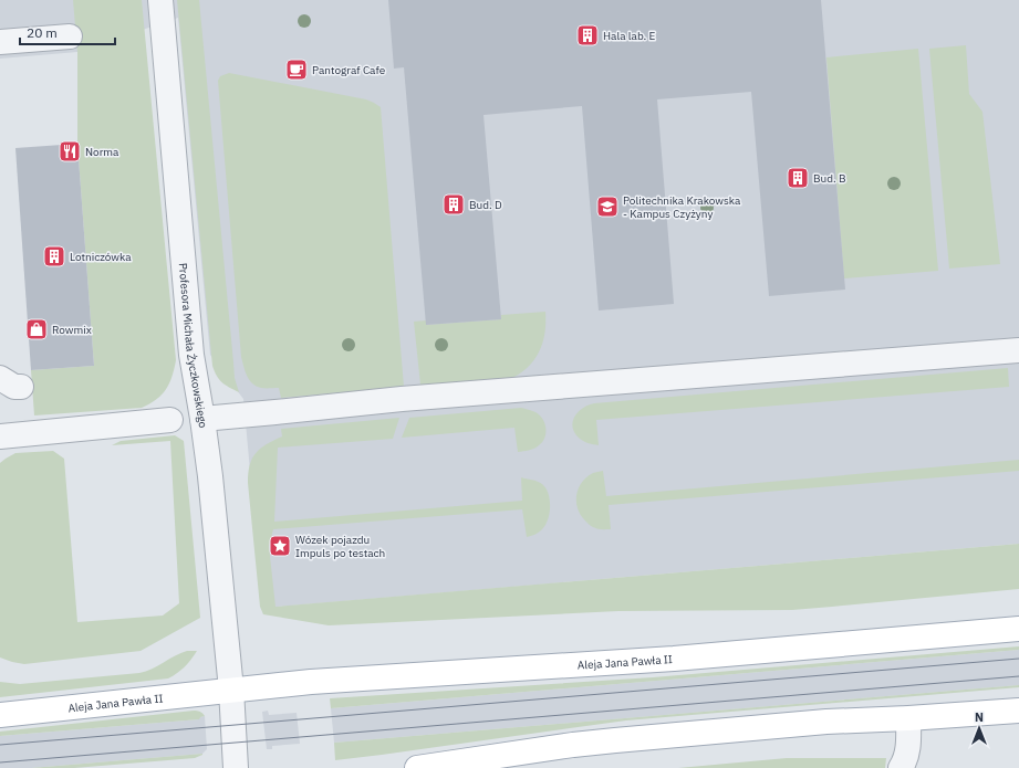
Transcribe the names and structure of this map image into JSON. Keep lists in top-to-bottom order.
{
  "streets": {
    "main road": ["Aleja Jana Pawła II"],
    "street": ["Profesora Michała Życzkowskiego"]
  },
  "crossings": [
    ["Profesora Michała Życzkowskiego", "Aleja Jana Pawła II"]
  ],
  "places": {
    "building": [
      "Hala lab. E",
      "Bud. B",
      "Bud. D",
      "Lotniczówka"
    ],
    "cafe": ["Pantograf Cafe"],
    "restaurant": ["Norma"],
    "school or university": ["Politechnika Krakowska - Kampus Czyżyny"],
    "shop": ["Rowmix"],
    "place": ["Wózek pojazdu Impuls po testach"]
  },
  "scale_bar": "20 m",
  "north": "top"
}
